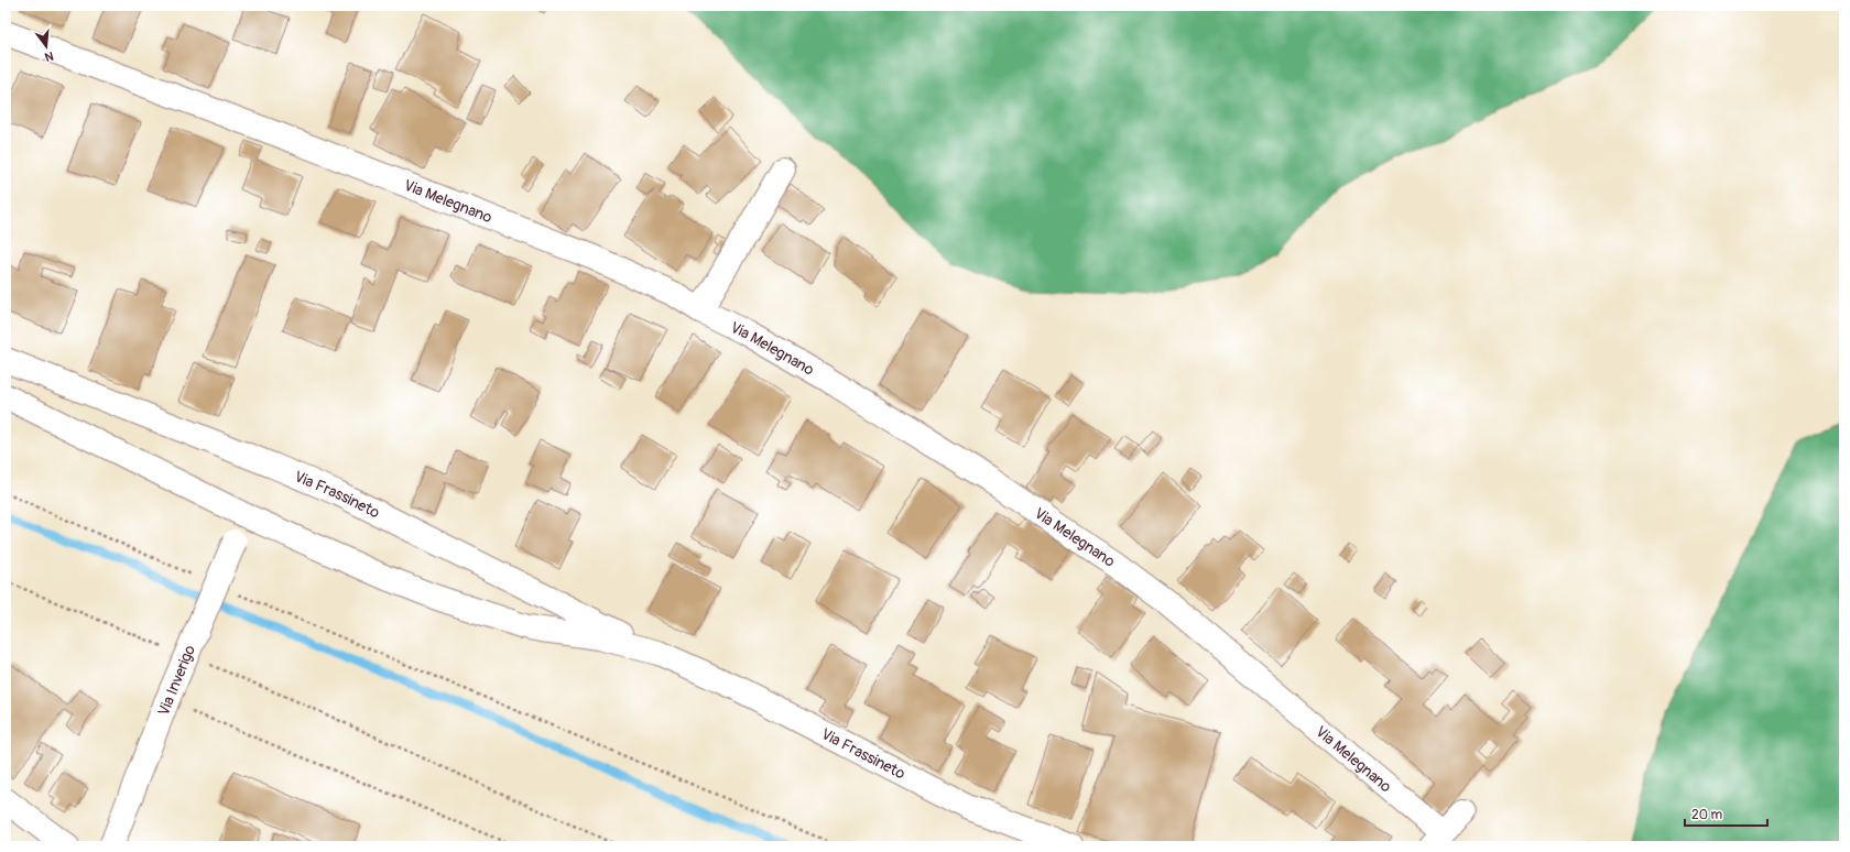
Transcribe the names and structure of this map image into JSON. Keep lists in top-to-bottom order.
{
  "streets": {
    "street": ["Via Melegnano", "Via Frassineto", "Via Inverigo"]
  },
  "crossings": [
    ["Via Frassineto", "Via Inverigo"]
  ],
  "scale_bar": "20 m",
  "north": "bottom"
}
